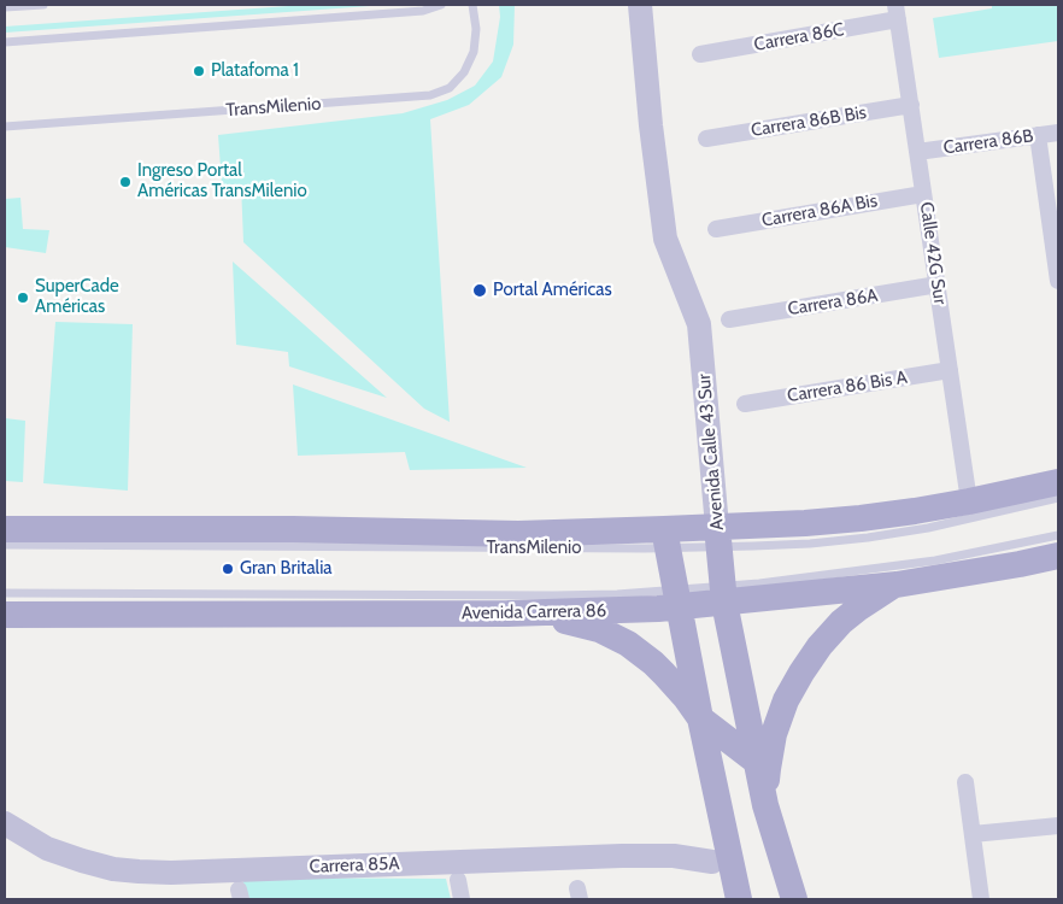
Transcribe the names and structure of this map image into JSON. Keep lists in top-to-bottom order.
{
  "streets": {
    "main road": ["Avenida Calle 43 Sur", "Avenida Carrera 86"],
    "street": [
      "Carrera 86C",
      "Carrera 86B Bis",
      "Carrera 86B",
      "Carrera 86A Bis",
      "Calle 42G Sur",
      "Carrera 86A",
      "Carrera 86 Bis A",
      "Carrera 85A"
    ],
    "lane": ["TransMilenio"]
  },
  "crossings": [
    ["Carrera 86C", "Calle 42G Sur"],
    ["Carrera 86B Bis", "Calle 42G Sur"],
    ["Carrera 86B", "Calle 42G Sur"],
    ["Carrera 86A Bis", "Calle 42G Sur"],
    ["Calle 42G Sur", "Carrera 86A"],
    ["Calle 42G Sur", "Carrera 86 Bis A"],
    ["Avenida Calle 43 Sur", "Avenida Carrera 86"]
  ],
  "places": [
    "Platafoma 1",
    "Ingreso Portal Américas TransMilenio",
    "Portal Américas",
    "SuperCade Américas",
    "Gran Britalia"
  ]
}
